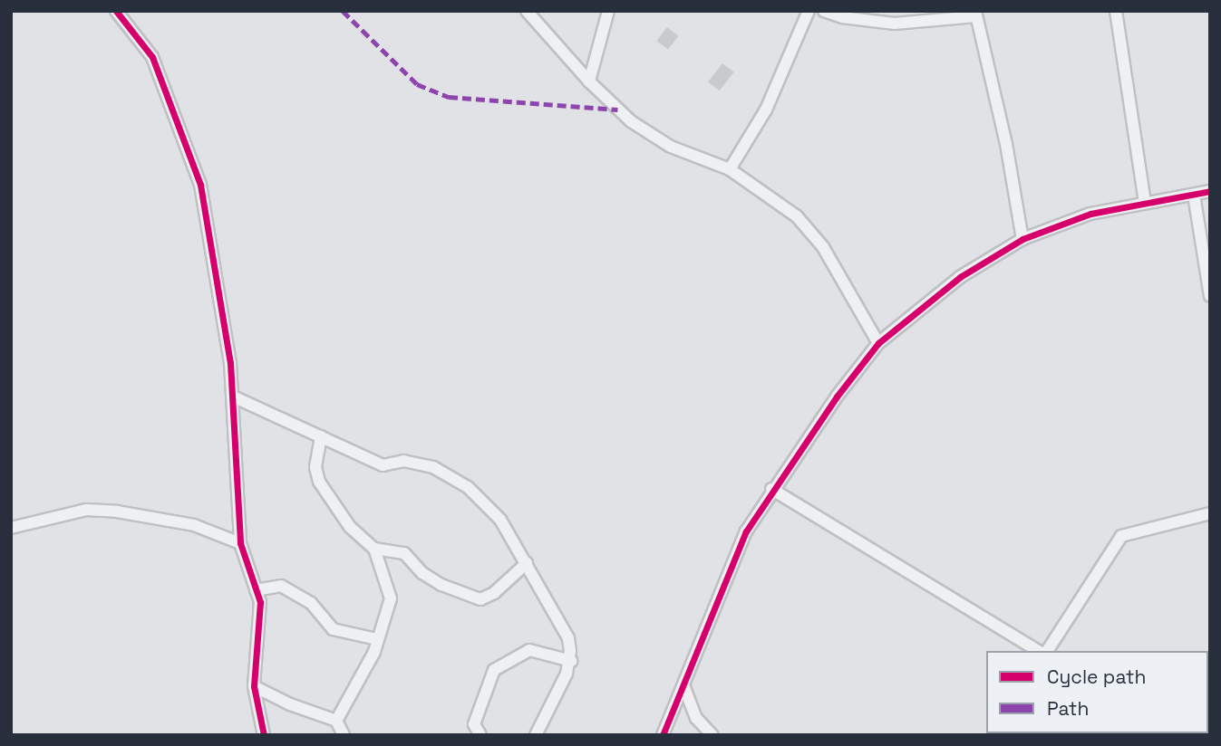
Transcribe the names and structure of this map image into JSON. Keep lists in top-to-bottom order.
{
  "legend": ["Cycle path", "Path"]
}
